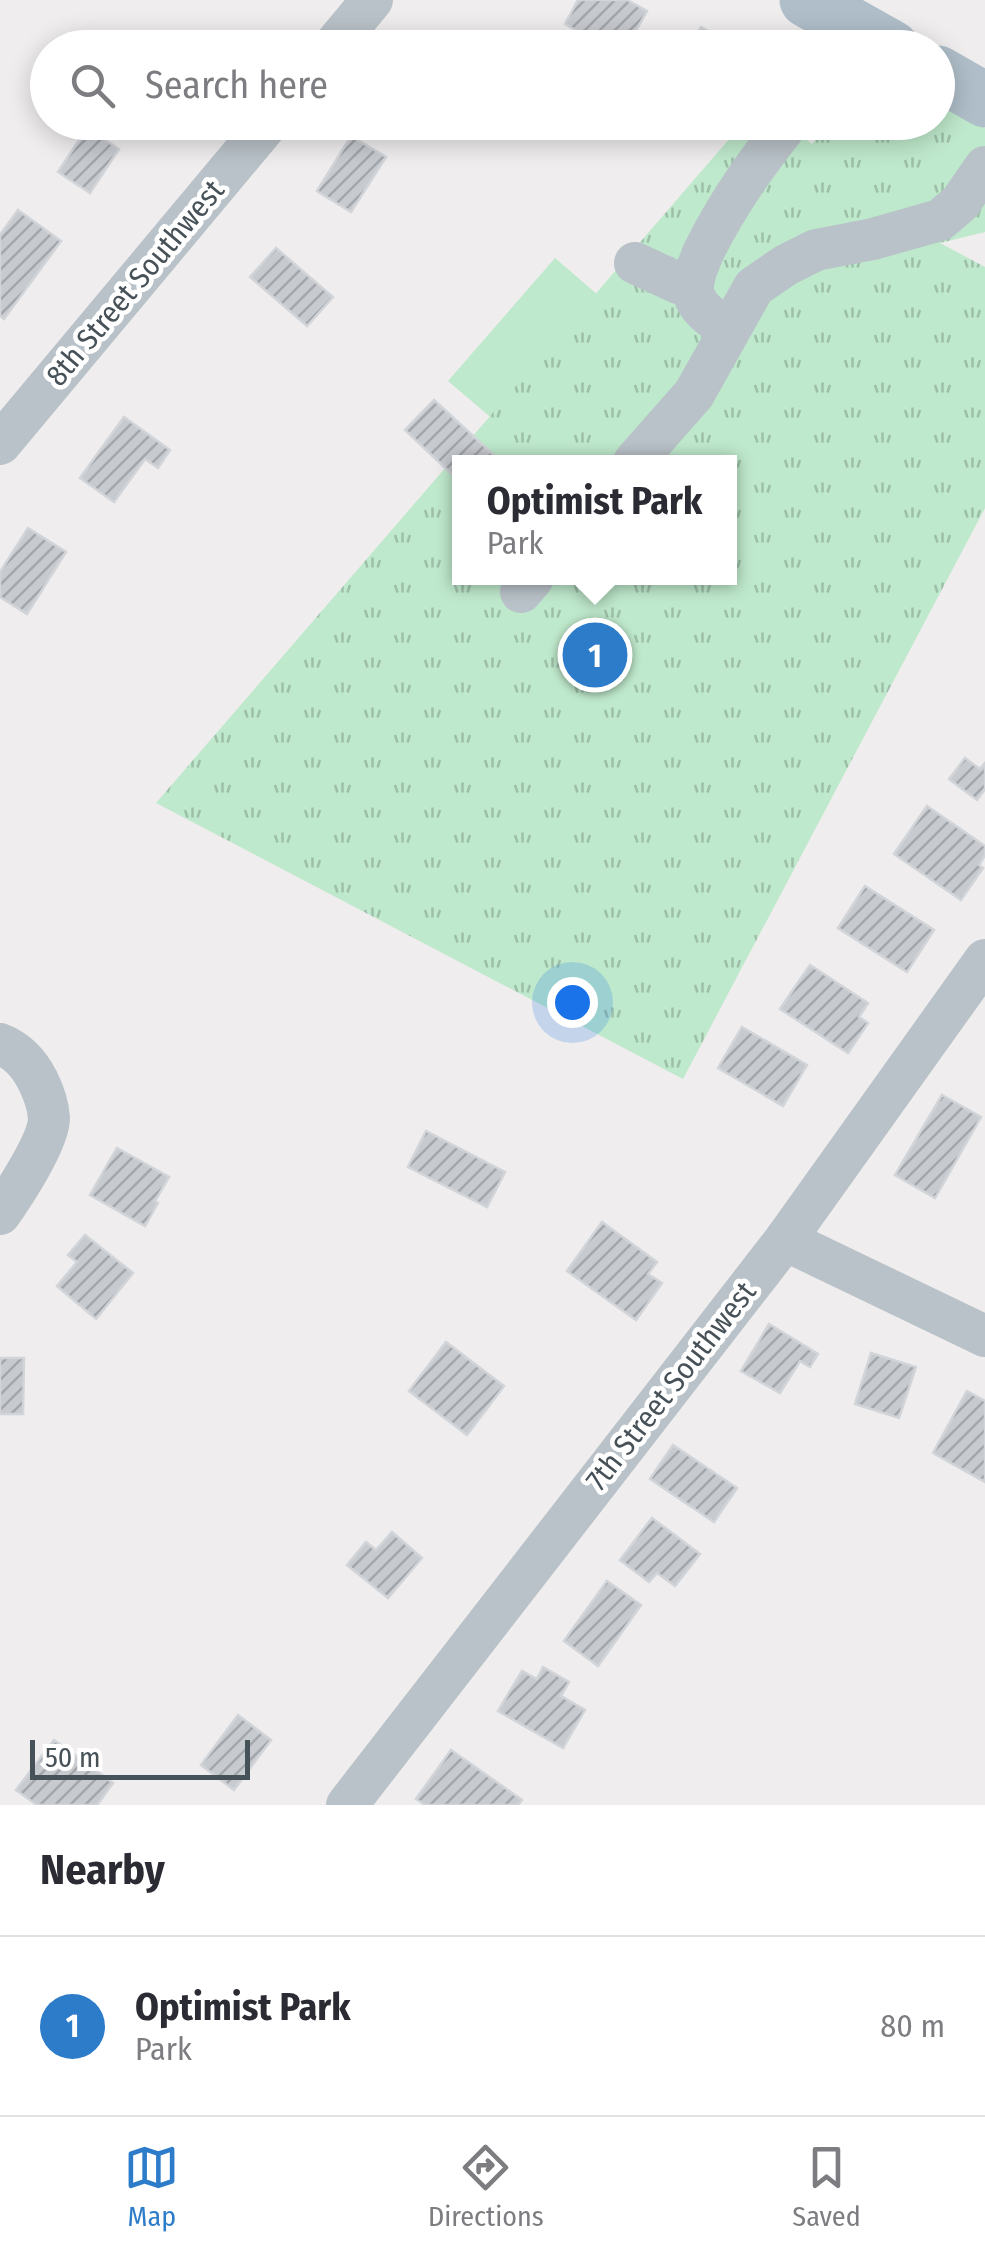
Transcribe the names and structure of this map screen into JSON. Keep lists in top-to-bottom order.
{
  "streets": {
    "street": ["8th Street Southwest", "7th Street Southwest"]
  },
  "scale_bar": "50 m",
  "page": {
    "search": "Search here",
    "popup": ["Optimist Park", "Park"],
    "pins": "1",
    "scale": "50 m",
    "heading": "Nearby",
    "list": [
      {
        "mark": "1",
        "name": "Optimist Park",
        "note": "Park",
        "value": "80 m"
      }
    ],
    "nav": ["Map", "Directions", "Saved"]
  }
}
